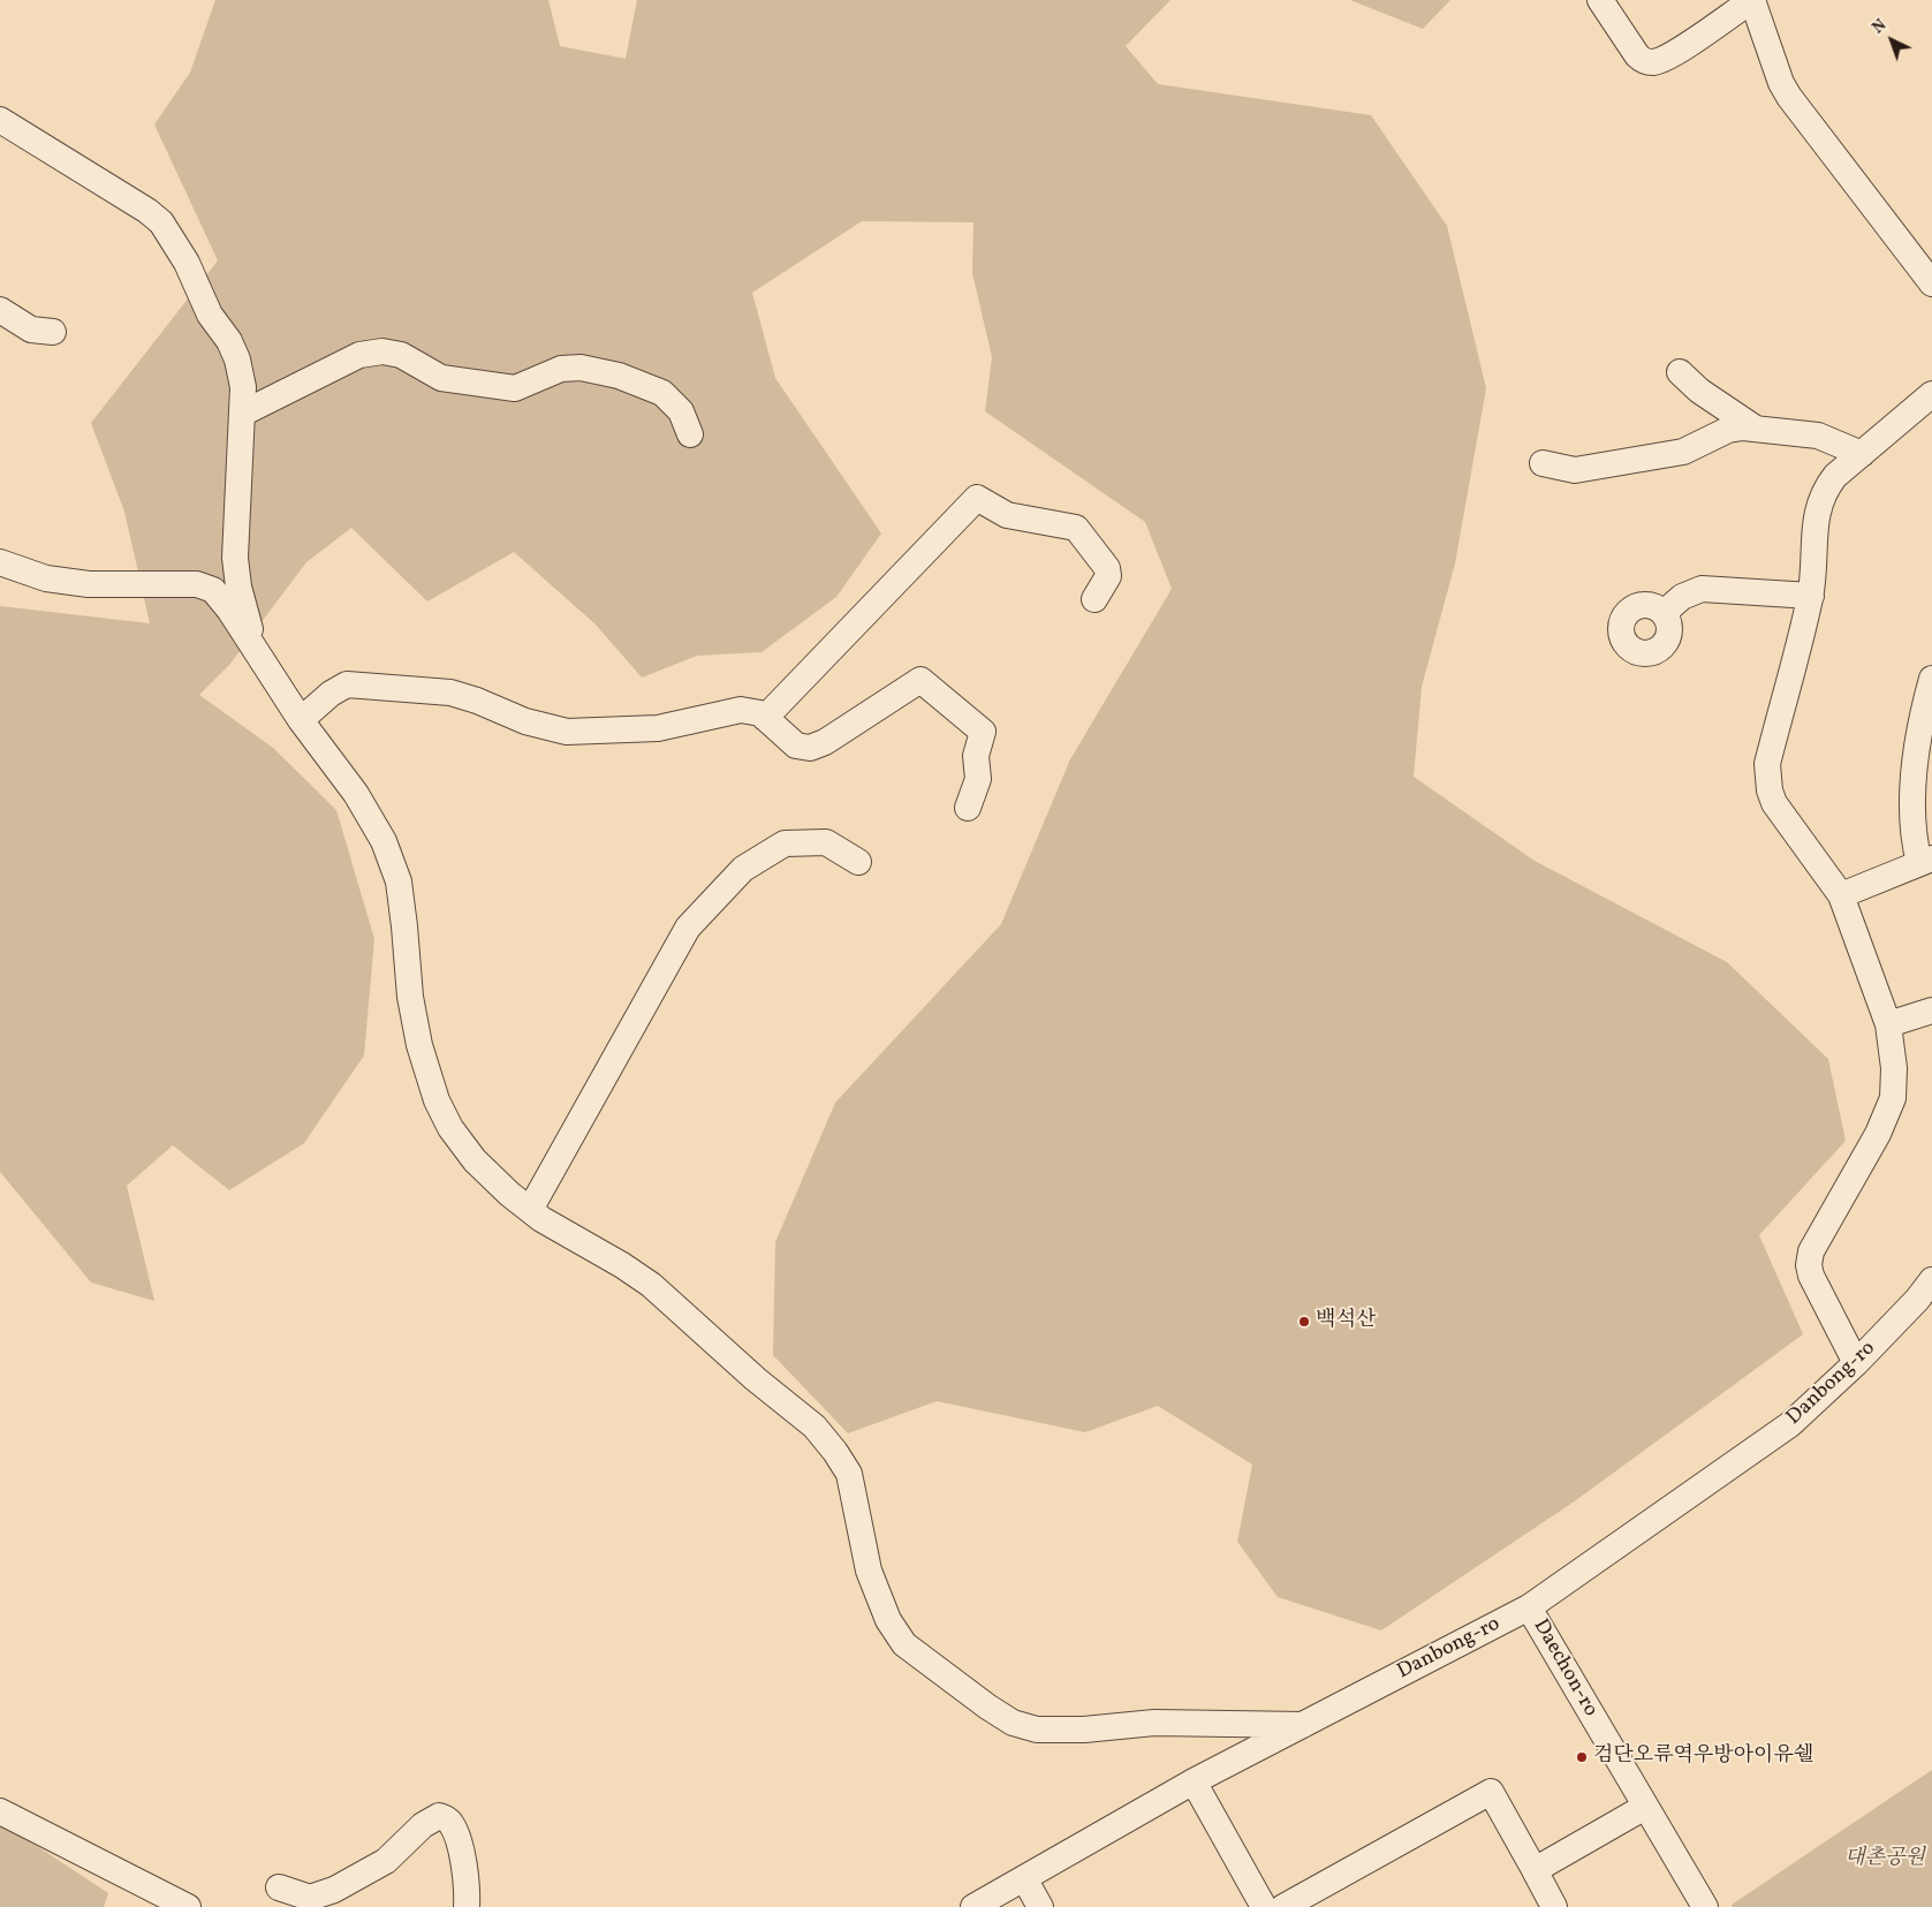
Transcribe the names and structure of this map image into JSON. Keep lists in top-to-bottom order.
{
  "streets": {
    "street": ["Danbong-ro", "Daechon-ro"]
  },
  "crossings": [
    ["Danbong-ro", "Daechon-ro"]
  ],
  "parks": ["대촌공원"],
  "places": ["백석산", "검단오류역우방아이유쉘"],
  "north": "top left"
}
